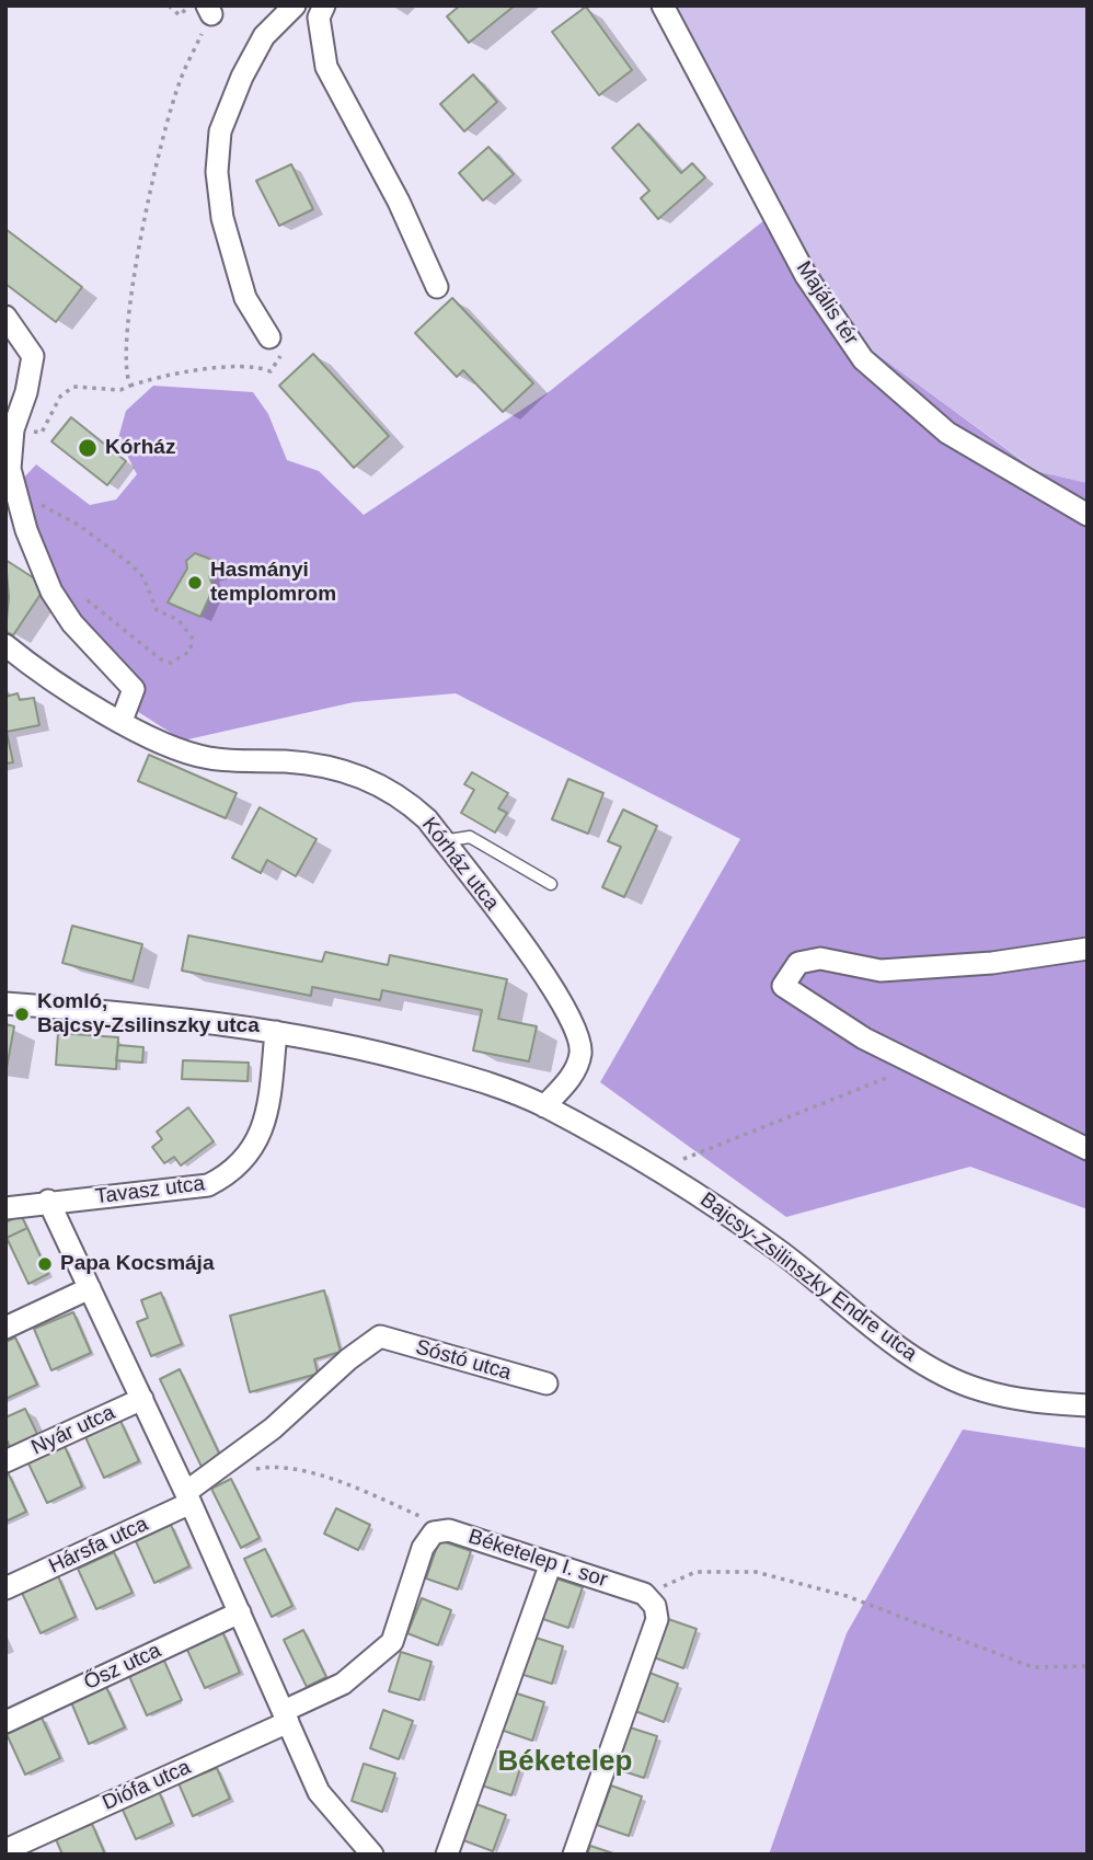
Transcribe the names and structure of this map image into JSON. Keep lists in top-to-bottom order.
{
  "streets": {
    "street": [
      "Majális tér",
      "Kórház utca",
      "Tavasz utca",
      "Bajcsy-Zsilinszky Endre utca",
      "Sóstó utca",
      "Nyár utca",
      "Hársfa utca",
      "Béketelep I. sor",
      "Ősz utca",
      "Diófa utca"
    ]
  },
  "crossings": [
    ["Kórház utca", "Bajcsy-Zsilinszky Endre utca"],
    ["Tavasz utca", "Bajcsy-Zsilinszky Endre utca"],
    ["Sóstó utca", "Hársfa utca"],
    ["Béketelep I. sor", "Diófa utca"]
  ],
  "districts": ["Béketelep"],
  "places": [
    "Kórház",
    "Hasmányi templomrom",
    "Komló, Bajcsy-Zsilinszky utca",
    "Papa Kocsmája"
  ]
}
